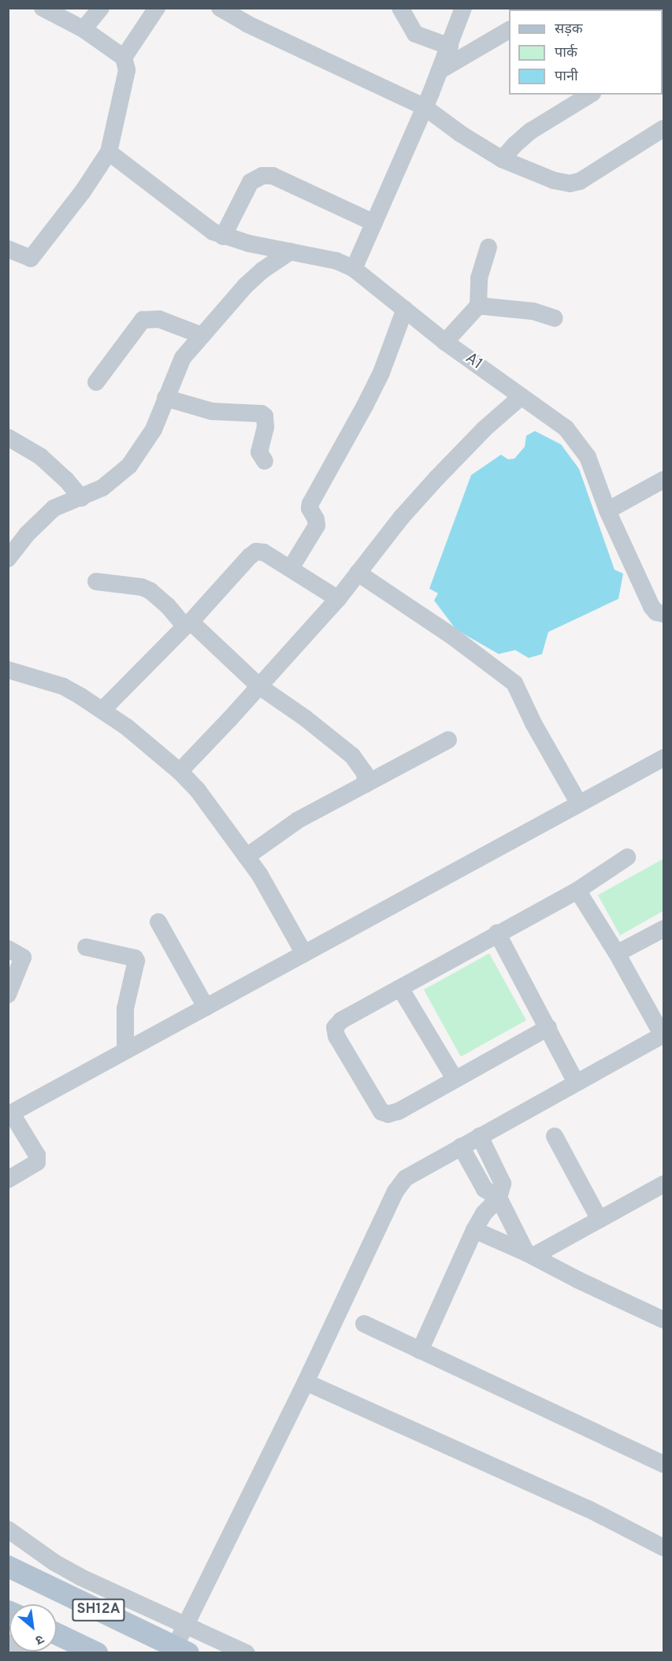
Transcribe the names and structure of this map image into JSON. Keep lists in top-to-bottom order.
{
  "streets": {
    "main road": ["SH12A"],
    "street": ["A1"]
  },
  "legend": ["सड़क", "पार्क", "पानी"],
  "north": "bottom right"
}
